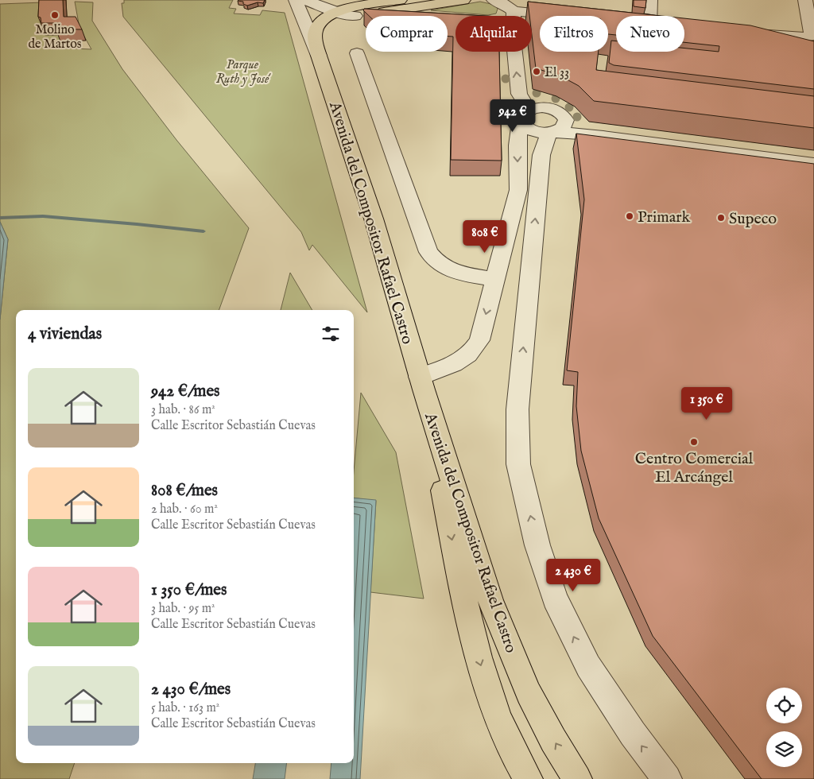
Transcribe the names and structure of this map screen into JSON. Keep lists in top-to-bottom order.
{
  "streets": {
    "main road": ["Avenida del Compositor Rafael Castro"]
  },
  "parks": ["Parque Ruth y José"],
  "places": [
    "Molino de Martos",
    "El 33",
    "Primark",
    "Supeco",
    "Centro Comercial El Arcángel"
  ],
  "page": {
    "chip": [
      "Comprar",
      "Alquilar",
      "Filtros",
      "Nuevo"
    ],
    "price": [
      "942 €",
      "808 €",
      "1 350 €",
      "2 430 €"
    ],
    "heading": "4 viviendas",
    "list": [
      {
        "name": "942 €/mes",
        "note": "3 hab. · 86 m² · Calle Escritor Sebastián Cuevas"
      },
      {
        "name": "808 €/mes",
        "note": "2 hab. · 60 m² · Calle Escritor Sebastián Cuevas"
      },
      {
        "name": "1 350 €/mes",
        "note": "3 hab. · 95 m² · Calle Escritor Sebastián Cuevas"
      },
      {
        "name": "2 430 €/mes",
        "note": "5 hab. · 163 m² · Calle Escritor Sebastián Cuevas"
      }
    ]
  }
}
